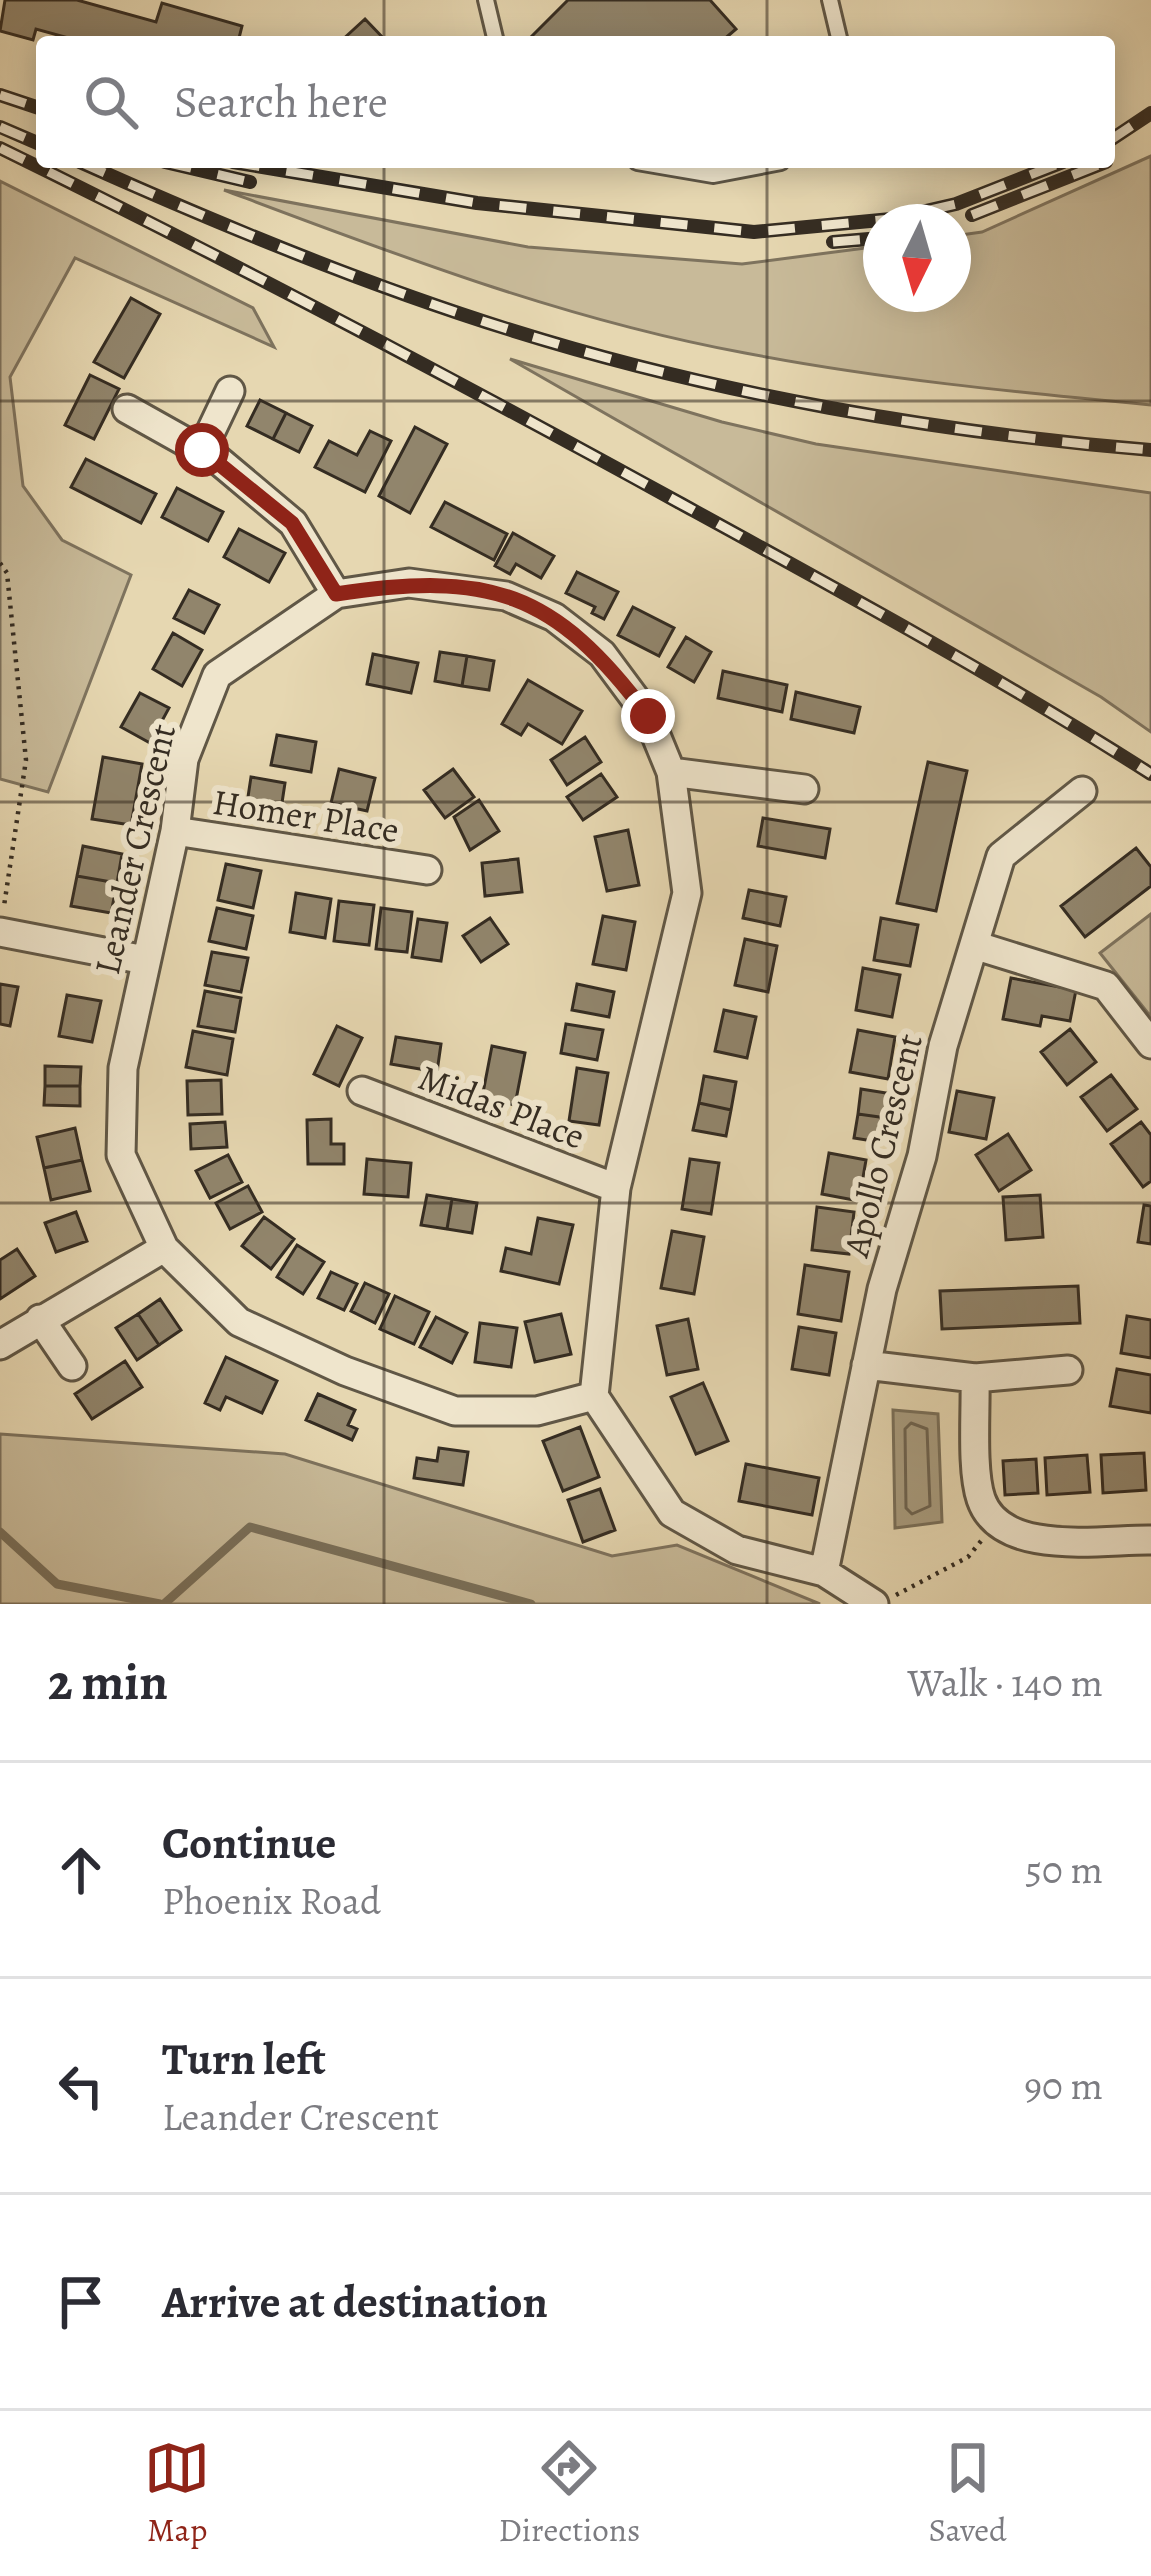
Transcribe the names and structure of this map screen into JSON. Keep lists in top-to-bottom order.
{
  "streets": {
    "street": [
      "Homer Place",
      "Leander Crescent",
      "Midas Place",
      "Apollo Crescent"
    ]
  },
  "crossings": [
    ["Homer Place", "Leander Crescent"],
    ["Leander Crescent", "Midas Place"]
  ],
  "north": "bottom",
  "page": {
    "search": "Search here",
    "heading": ["2 min", "Walk · 140 m"],
    "list": [
      ["Continue", "Phoenix Road", "50 m"],
      ["Turn left", "Leander Crescent", "90 m"],
      "Arrive at destination"
    ],
    "nav": ["Map", "Directions", "Saved"]
  }
}
